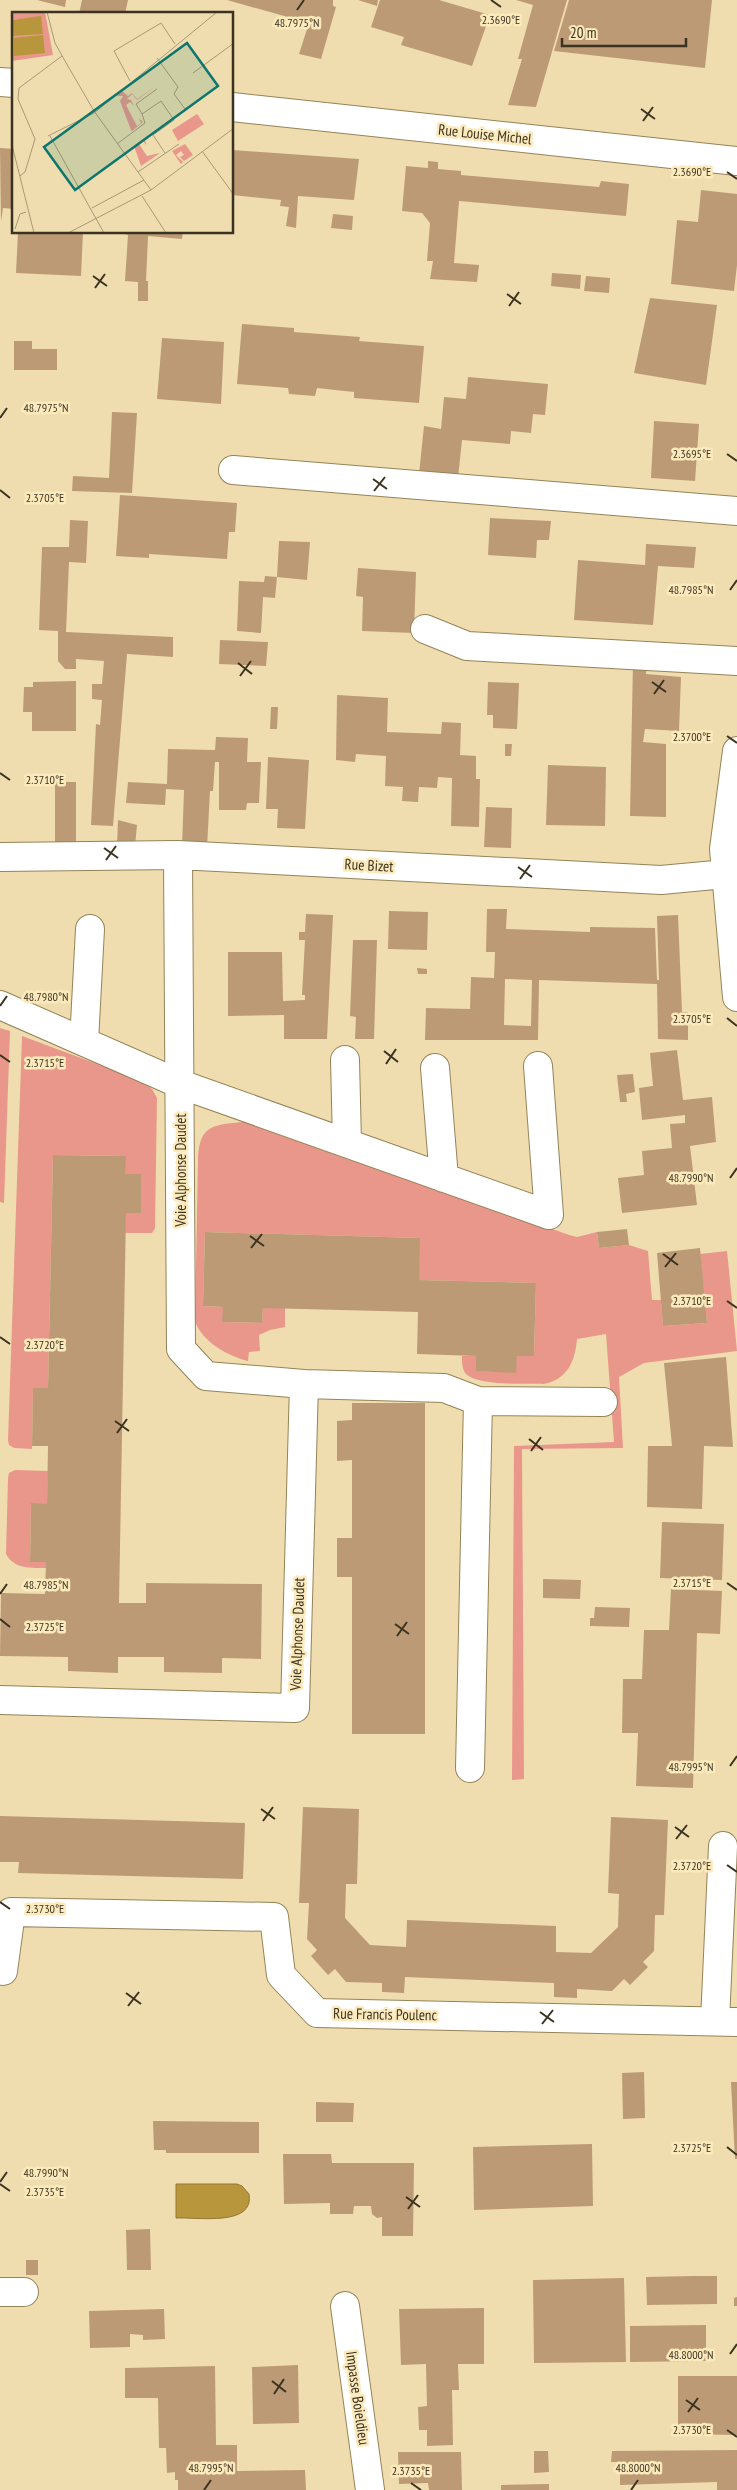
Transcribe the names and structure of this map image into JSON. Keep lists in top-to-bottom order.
{
  "streets": {
    "street": [
      "Rue Louise Michel",
      "Rue Bizet",
      "Voie Alphonse Daudet",
      "Rue Francis Poulenc",
      "Impasse Boieldieu"
    ]
  },
  "crossings": [
    ["Rue Bizet", "Voie Alphonse Daudet"]
  ],
  "scale_bar": "20 m",
  "coordinates": [
    "2.3690°E",
    "48.7975°N",
    "2.3695°E",
    "2.3705°E",
    "48.7985°N",
    "2.3700°E",
    "2.3710°E",
    "48.7980°N",
    "2.3715°E",
    "48.7990°N",
    "2.3720°E",
    "2.3725°E",
    "48.7995°N",
    "2.3730°E",
    "2.3735°E",
    "48.8000°N"
  ]
}
